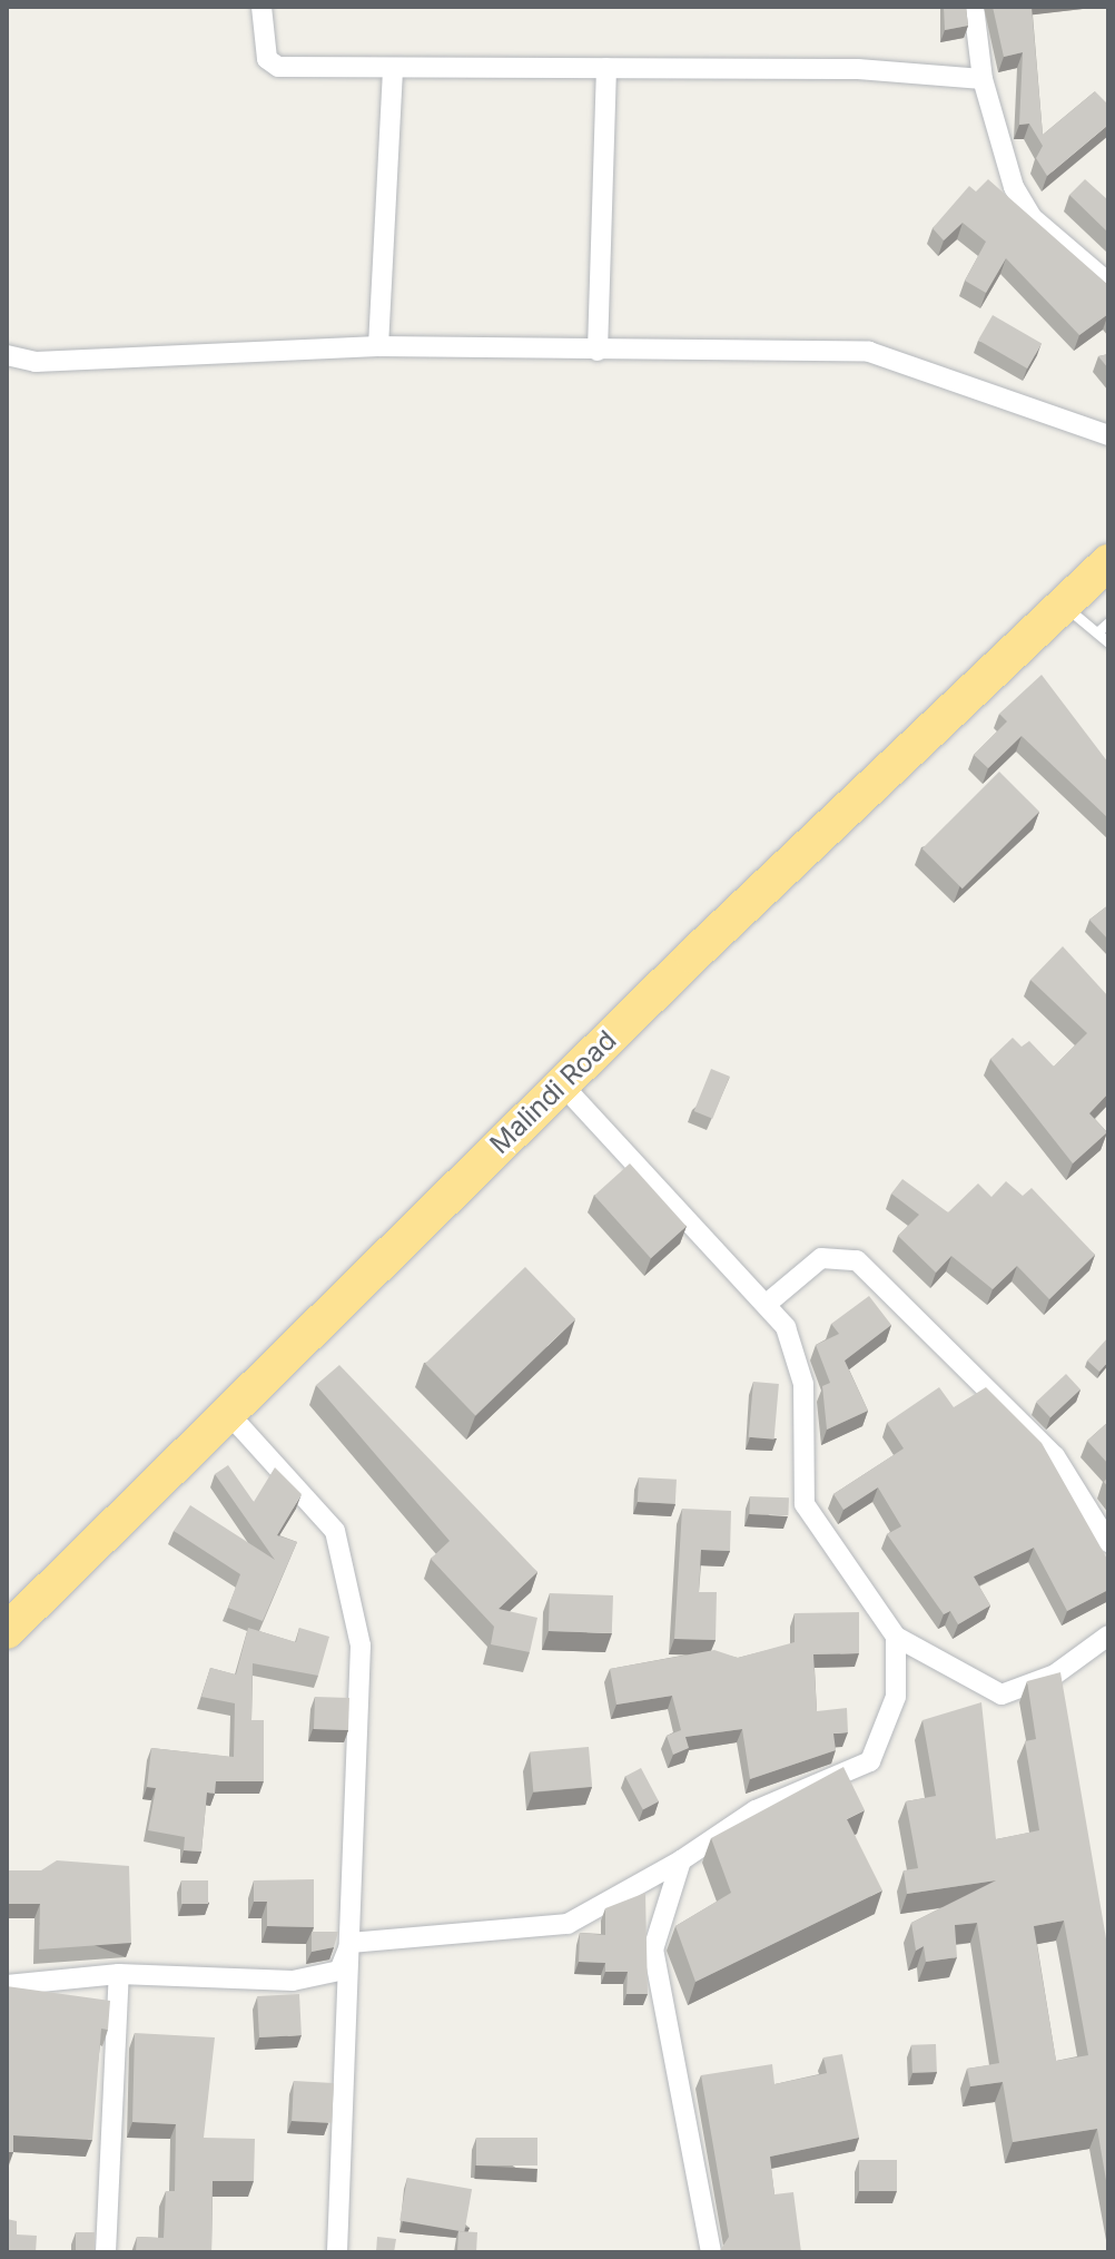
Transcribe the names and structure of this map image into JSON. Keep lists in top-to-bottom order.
{
  "streets": {
    "highway": ["Malindi Road"]
  }
}
